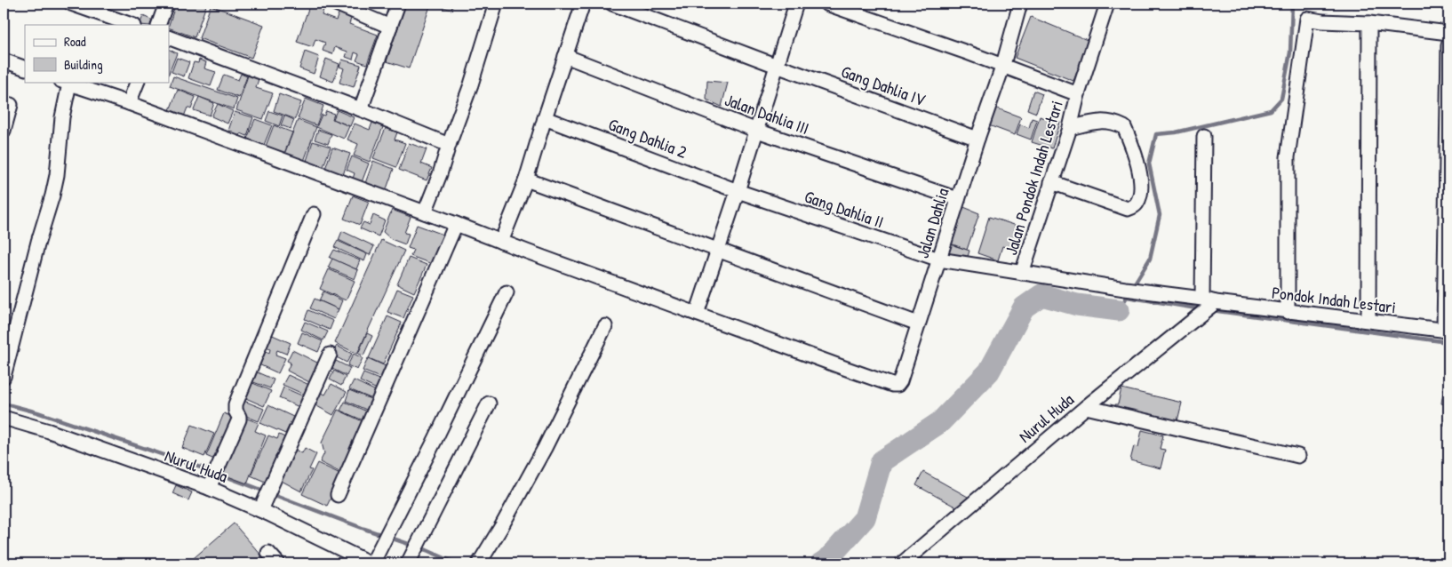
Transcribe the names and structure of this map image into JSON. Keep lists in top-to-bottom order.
{
  "streets": {
    "street": [
      "Gang Dahlia IV",
      "Jalan Dahlia III",
      "Gang Dahlia 2",
      "Jalan Pondok Indah Lestari",
      "Gang Dahlia II",
      "Jalan Dahlia",
      "Pondok Indah Lestari",
      "Nurul Huda"
    ]
  },
  "crossings": [
    ["Gang Dahlia IV", "Jalan Dahlia"],
    ["Jalan Dahlia III", "Jalan Dahlia"],
    ["Gang Dahlia 2", "Gang Dahlia II"],
    ["Jalan Pondok Indah Lestari", "Gang Dahlia II"],
    ["Jalan Pondok Indah Lestari", "Jalan Dahlia"],
    ["Gang Dahlia II", "Jalan Dahlia"],
    ["Gang Dahlia II", "Pondok Indah Lestari"],
    ["Pondok Indah Lestari", "Nurul Huda"]
  ],
  "legend": ["Road", "Building"]
}
